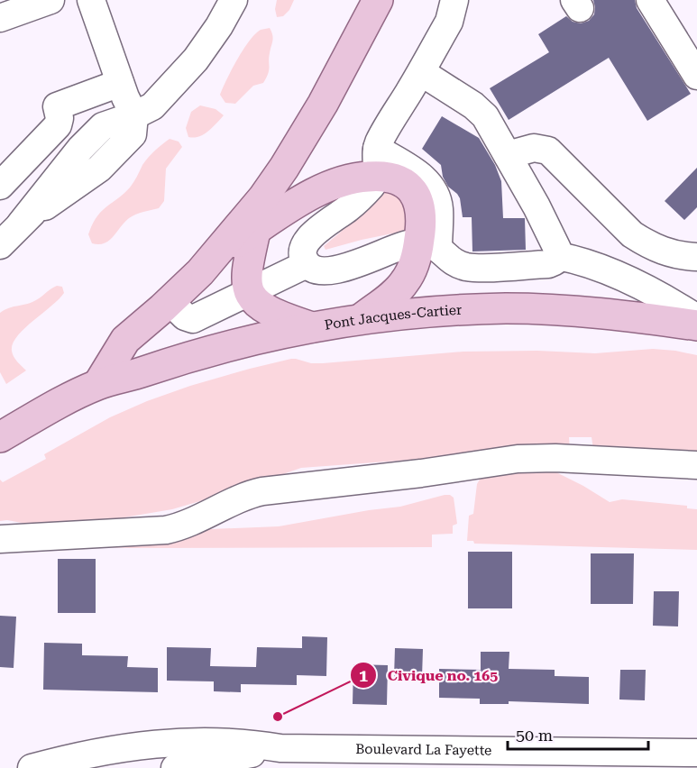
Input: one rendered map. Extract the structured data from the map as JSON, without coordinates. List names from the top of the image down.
{
  "streets": {
    "main road": ["Pont Jacques-Cartier"],
    "street": ["Boulevard La Fayette"]
  },
  "places": ["Civique no. 165"],
  "scale_bar": "50 m"
}
